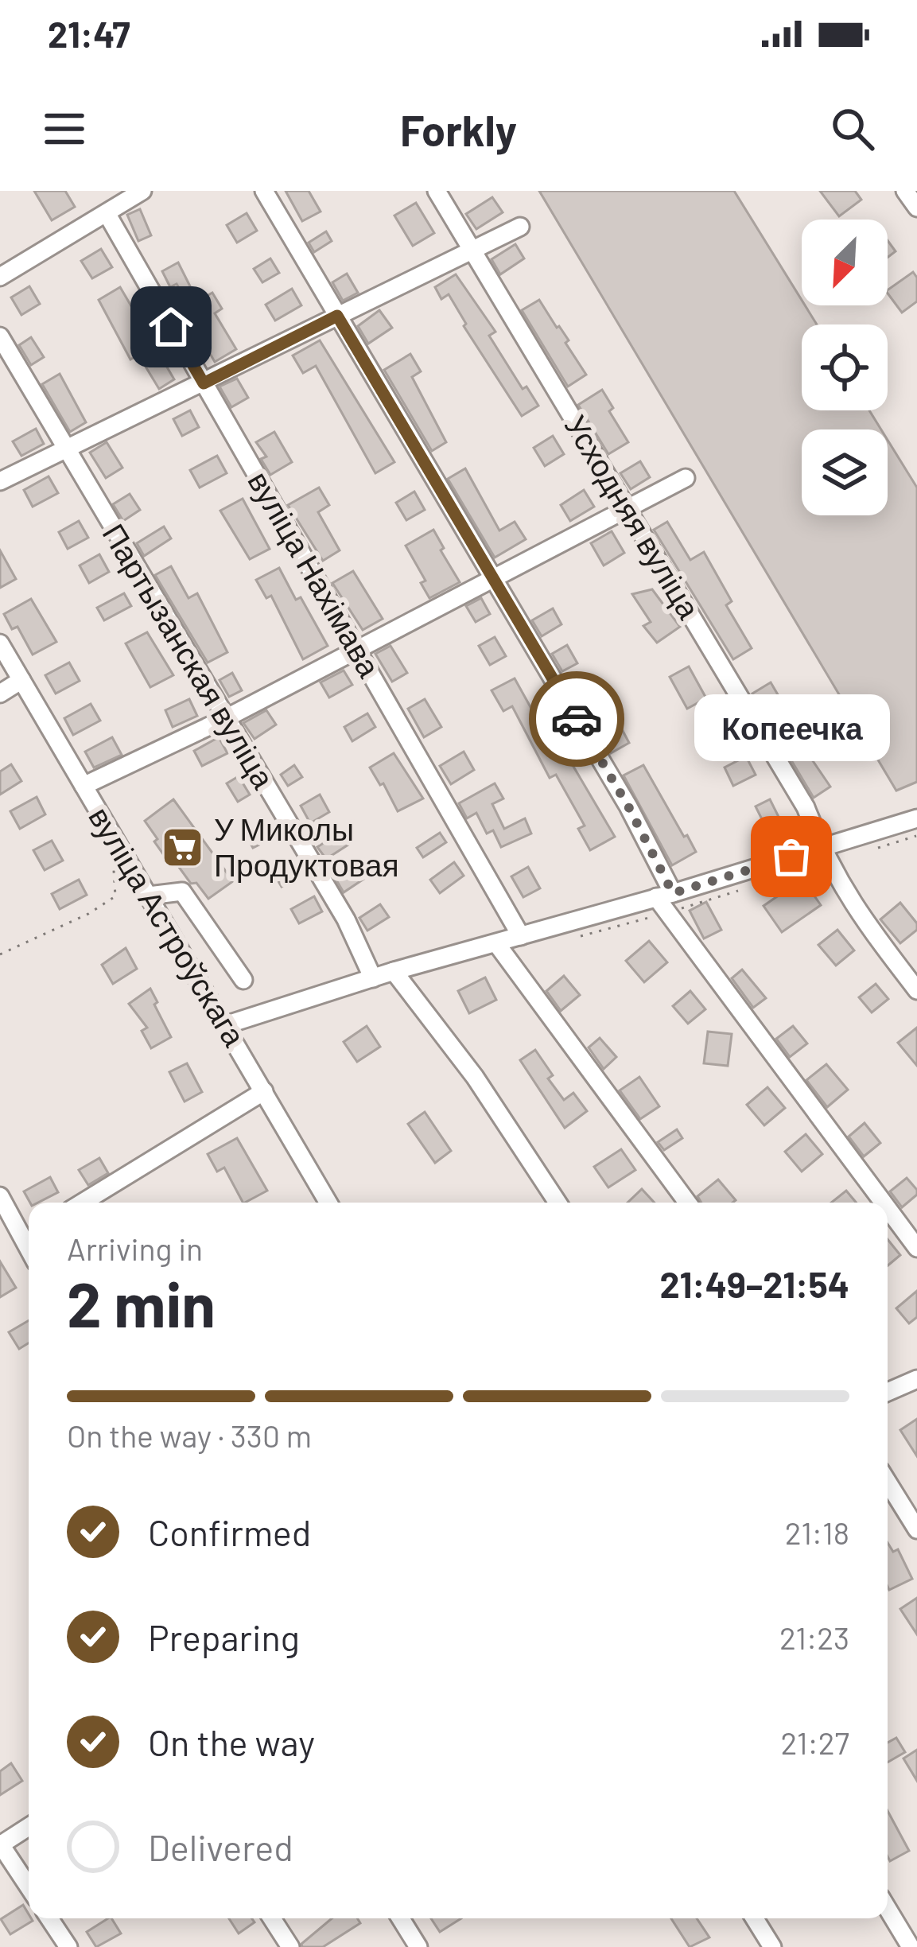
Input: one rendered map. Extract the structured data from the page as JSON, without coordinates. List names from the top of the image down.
{
  "streets": {
    "street": [
      "Усходняя вуліца",
      "вуліца Нахімава",
      "Партызанская вуліца",
      "вуліца Астроўскага"
    ]
  },
  "places": {
    "supermarket": ["У Миколы Продуктовая"],
    "other": ["Копеечка"]
  },
  "north": "bottom left",
  "page": {
    "status": "21:47",
    "header": "Forkly",
    "bubble": "Копеечка",
    "heading": ["2 min", "Arriving in", "21:49–21:54"],
    "bar": "On the way · 330 m",
    "list": [
      ["Confirmed", "21:18"],
      ["Preparing", "21:23"],
      ["On the way", "21:27"],
      "Delivered"
    ]
  }
}
